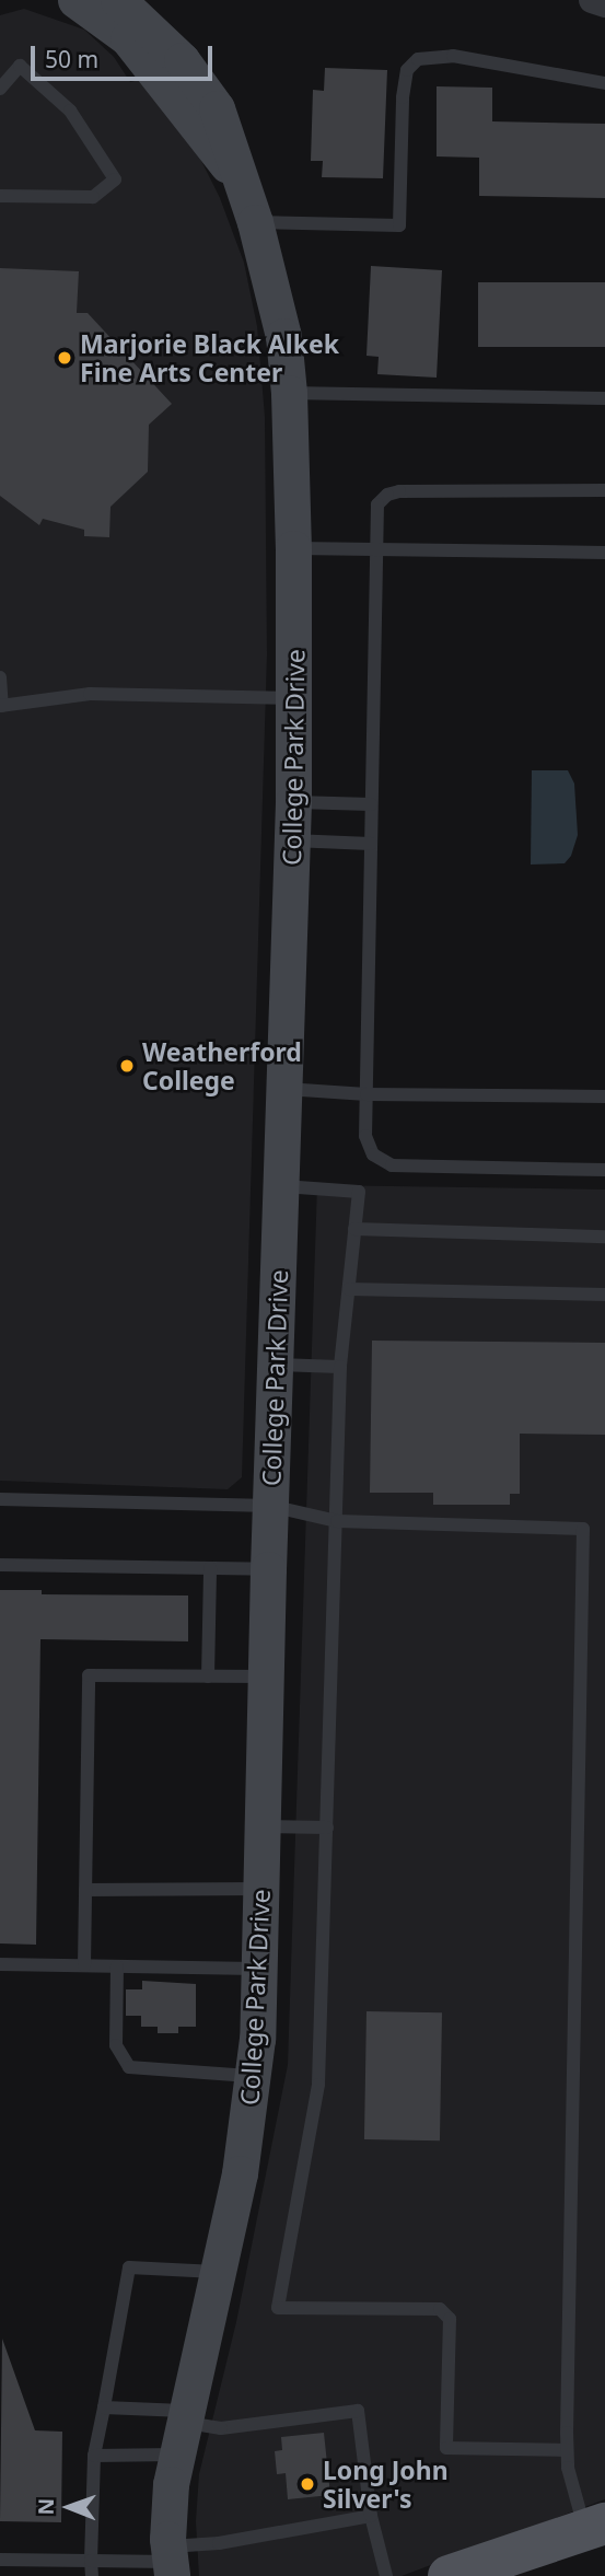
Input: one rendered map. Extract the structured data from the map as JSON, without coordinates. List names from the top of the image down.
{
  "streets": {
    "street": ["College Park Drive"]
  },
  "places": ["Marjorie Black Alkek Fine Arts Center", "Weatherford College", "Long John Silver's"],
  "scale_bar": "50 m",
  "north": "left"
}
